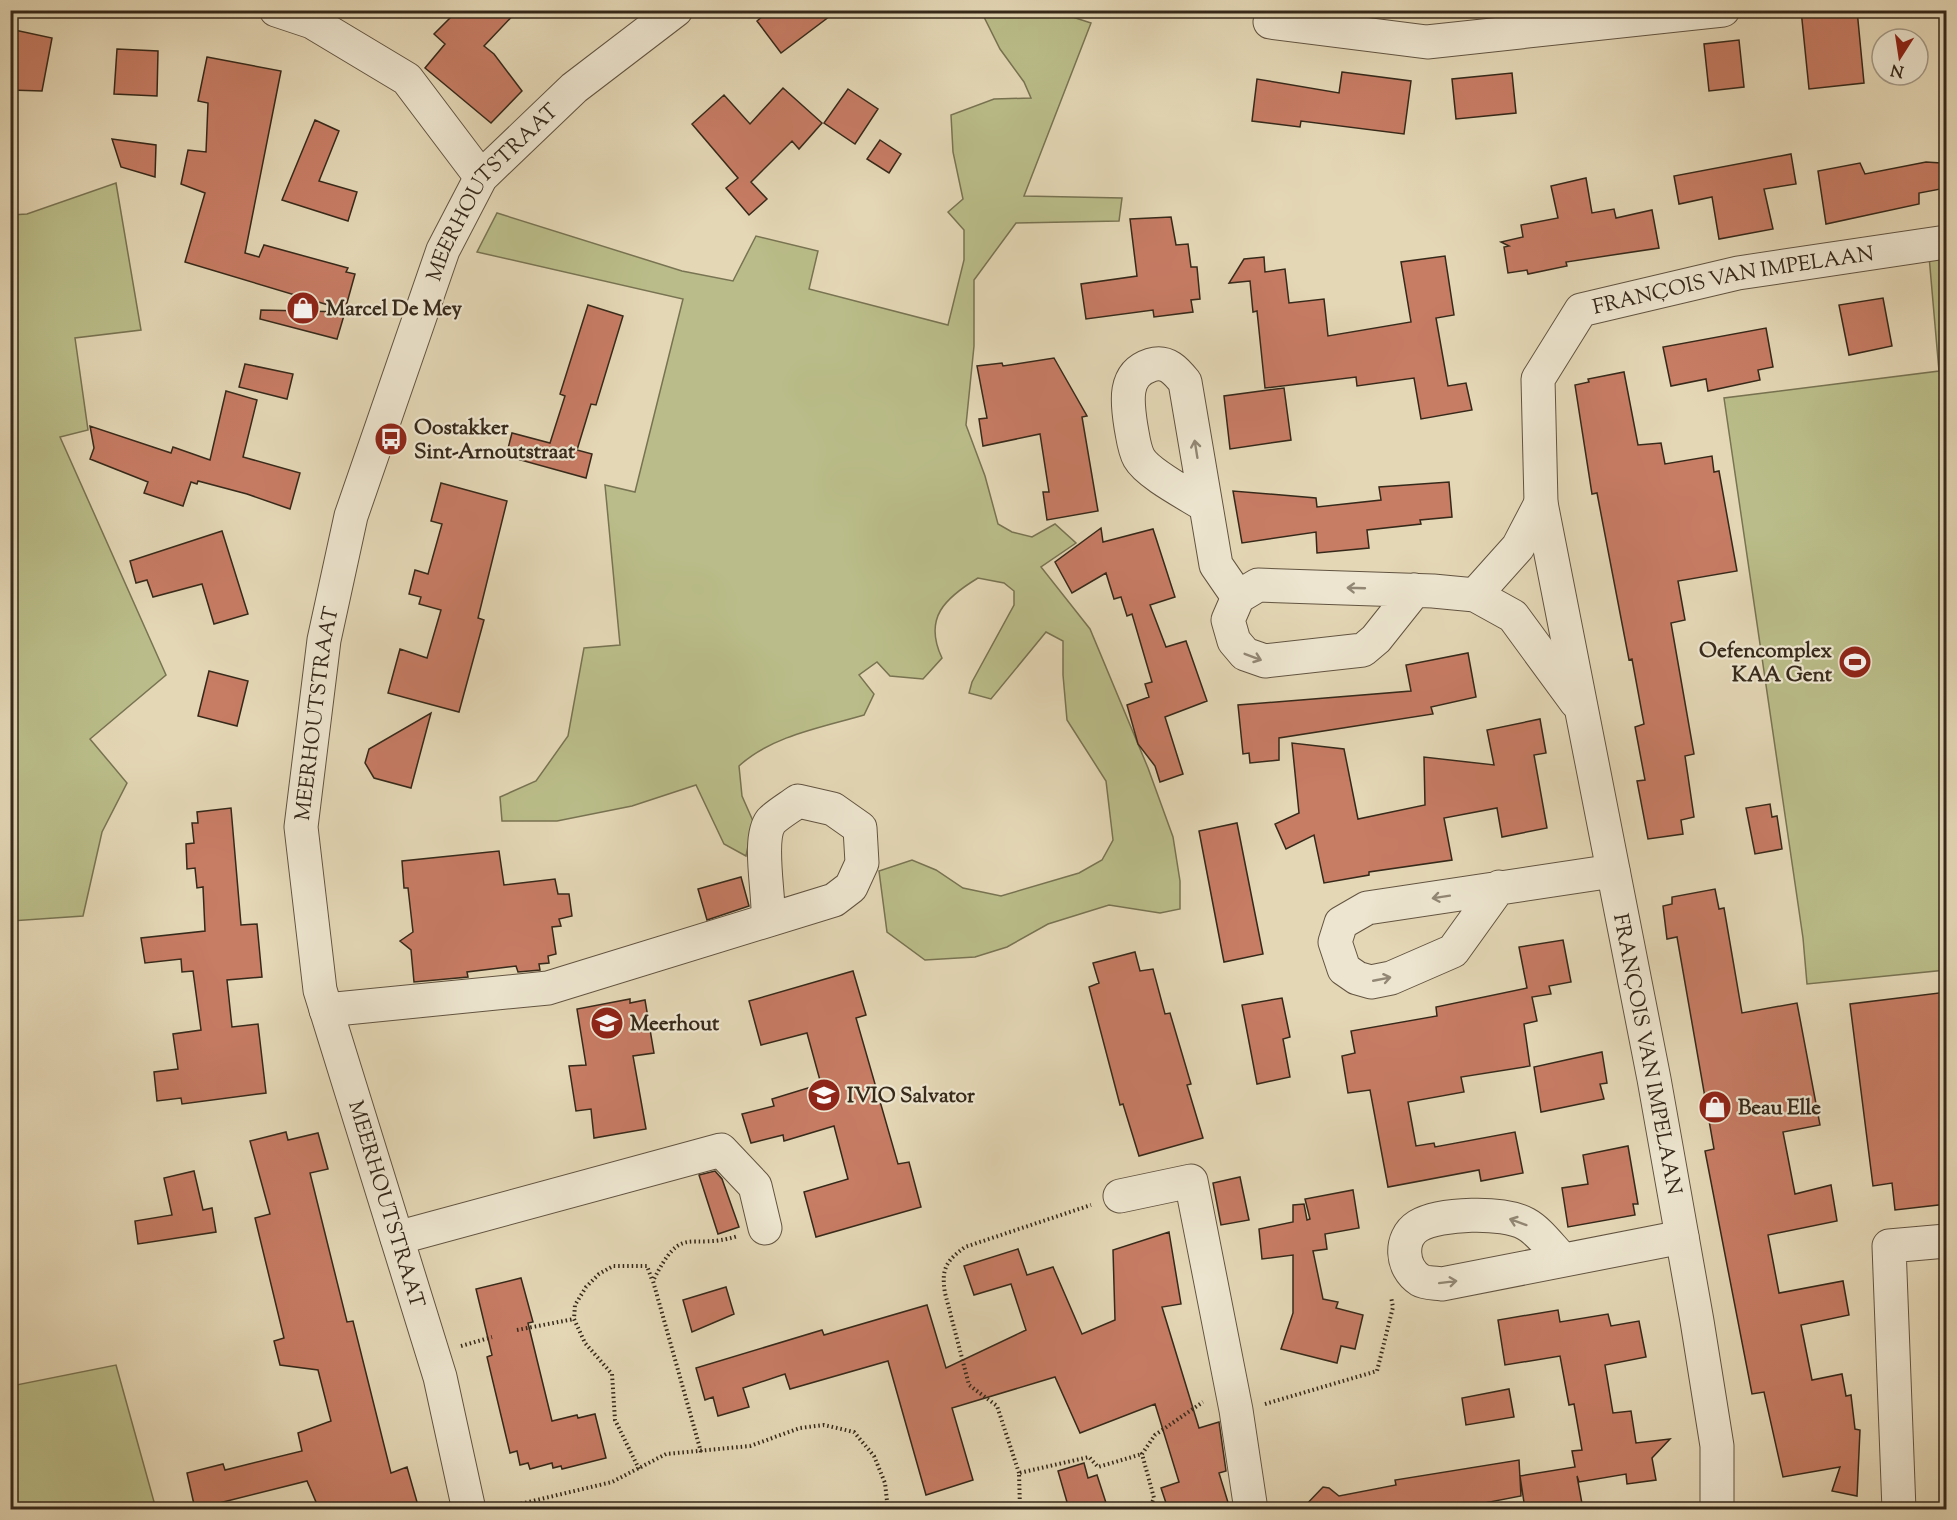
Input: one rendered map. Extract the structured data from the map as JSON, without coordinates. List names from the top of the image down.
{
  "streets": {
    "street": ["MEERHOUTSTRAAT", "FRANÇOIS VAN IMPELAAN"]
  },
  "places": {
    "shop": ["Marcel De Mey", "Beau Elle"],
    "bus stop": ["Oostakker Sint-Arnoutstraat"],
    "sports": ["Oefencomplex KAA Gent"],
    "school or university": ["Meerhout", "IVIO Salvator"]
  },
  "north": "bottom"
}
